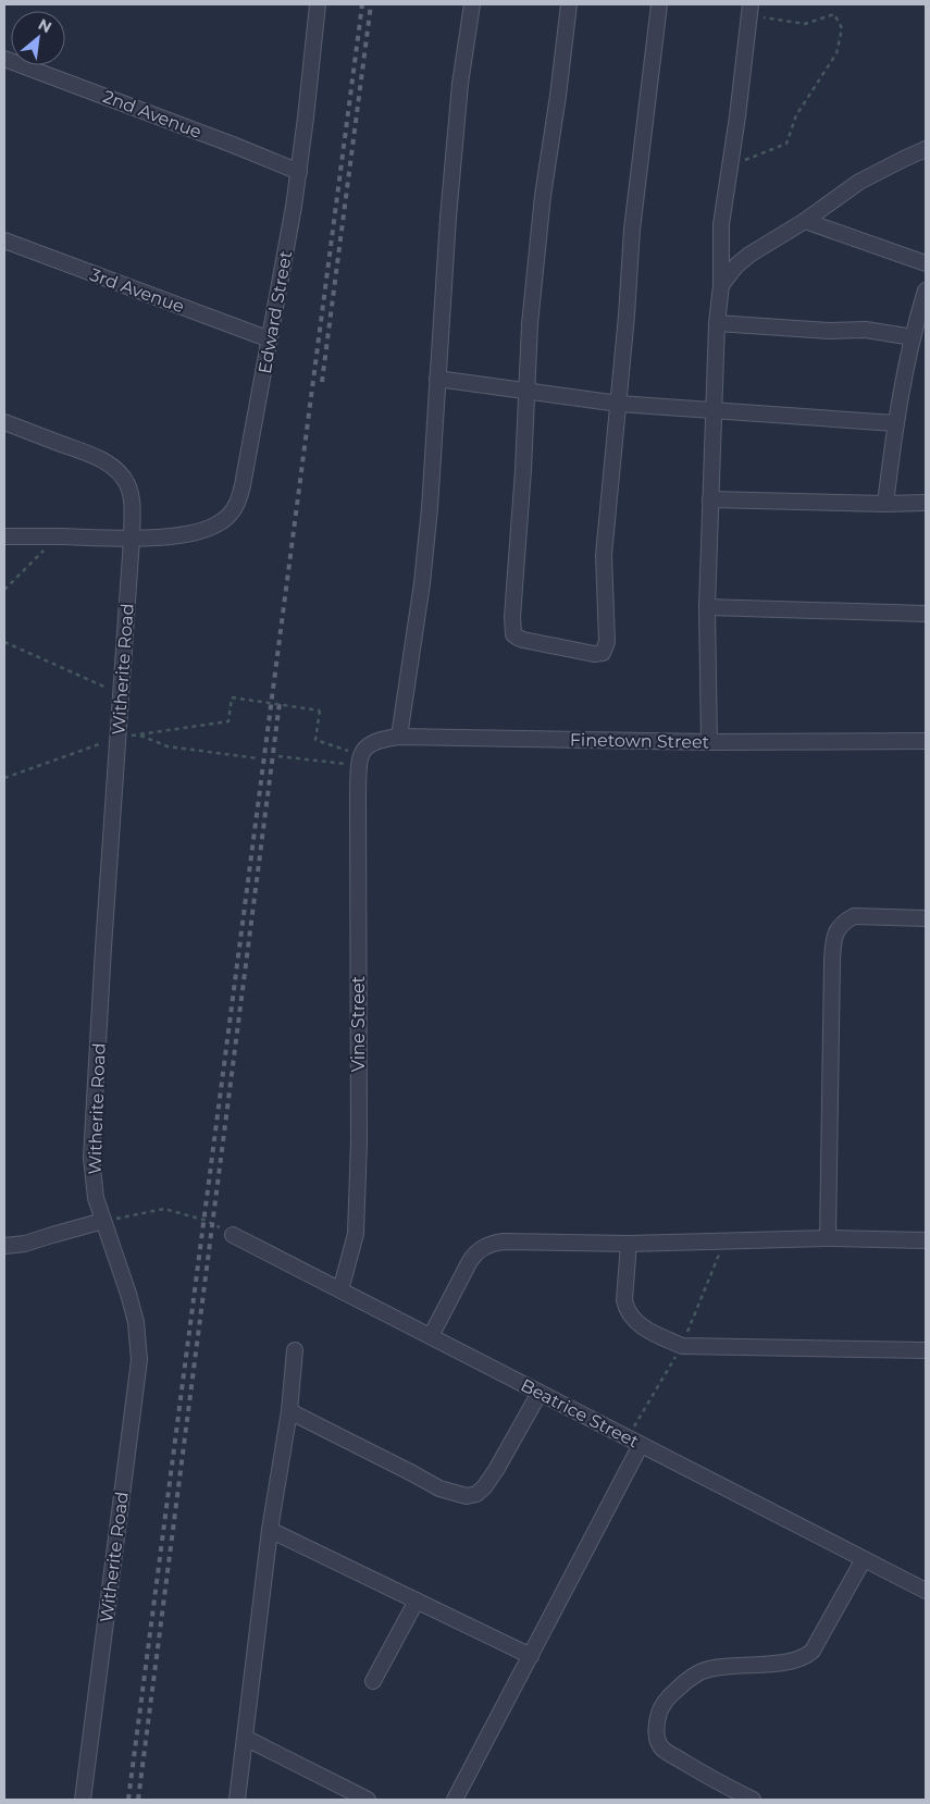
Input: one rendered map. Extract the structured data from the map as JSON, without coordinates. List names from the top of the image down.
{
  "streets": {
    "street": [
      "2nd Avenue",
      "3rd Avenue",
      "Edward Street",
      "Witherite Road",
      "Finetown Street",
      "Vine Street",
      "Beatrice Street"
    ]
  },
  "crossings": [
    ["2nd Avenue", "Edward Street"],
    ["3rd Avenue", "Edward Street"],
    ["Edward Street", "Witherite Road"],
    ["Finetown Street", "Vine Street"],
    ["Vine Street", "Beatrice Street"]
  ],
  "north": "top right"
}
